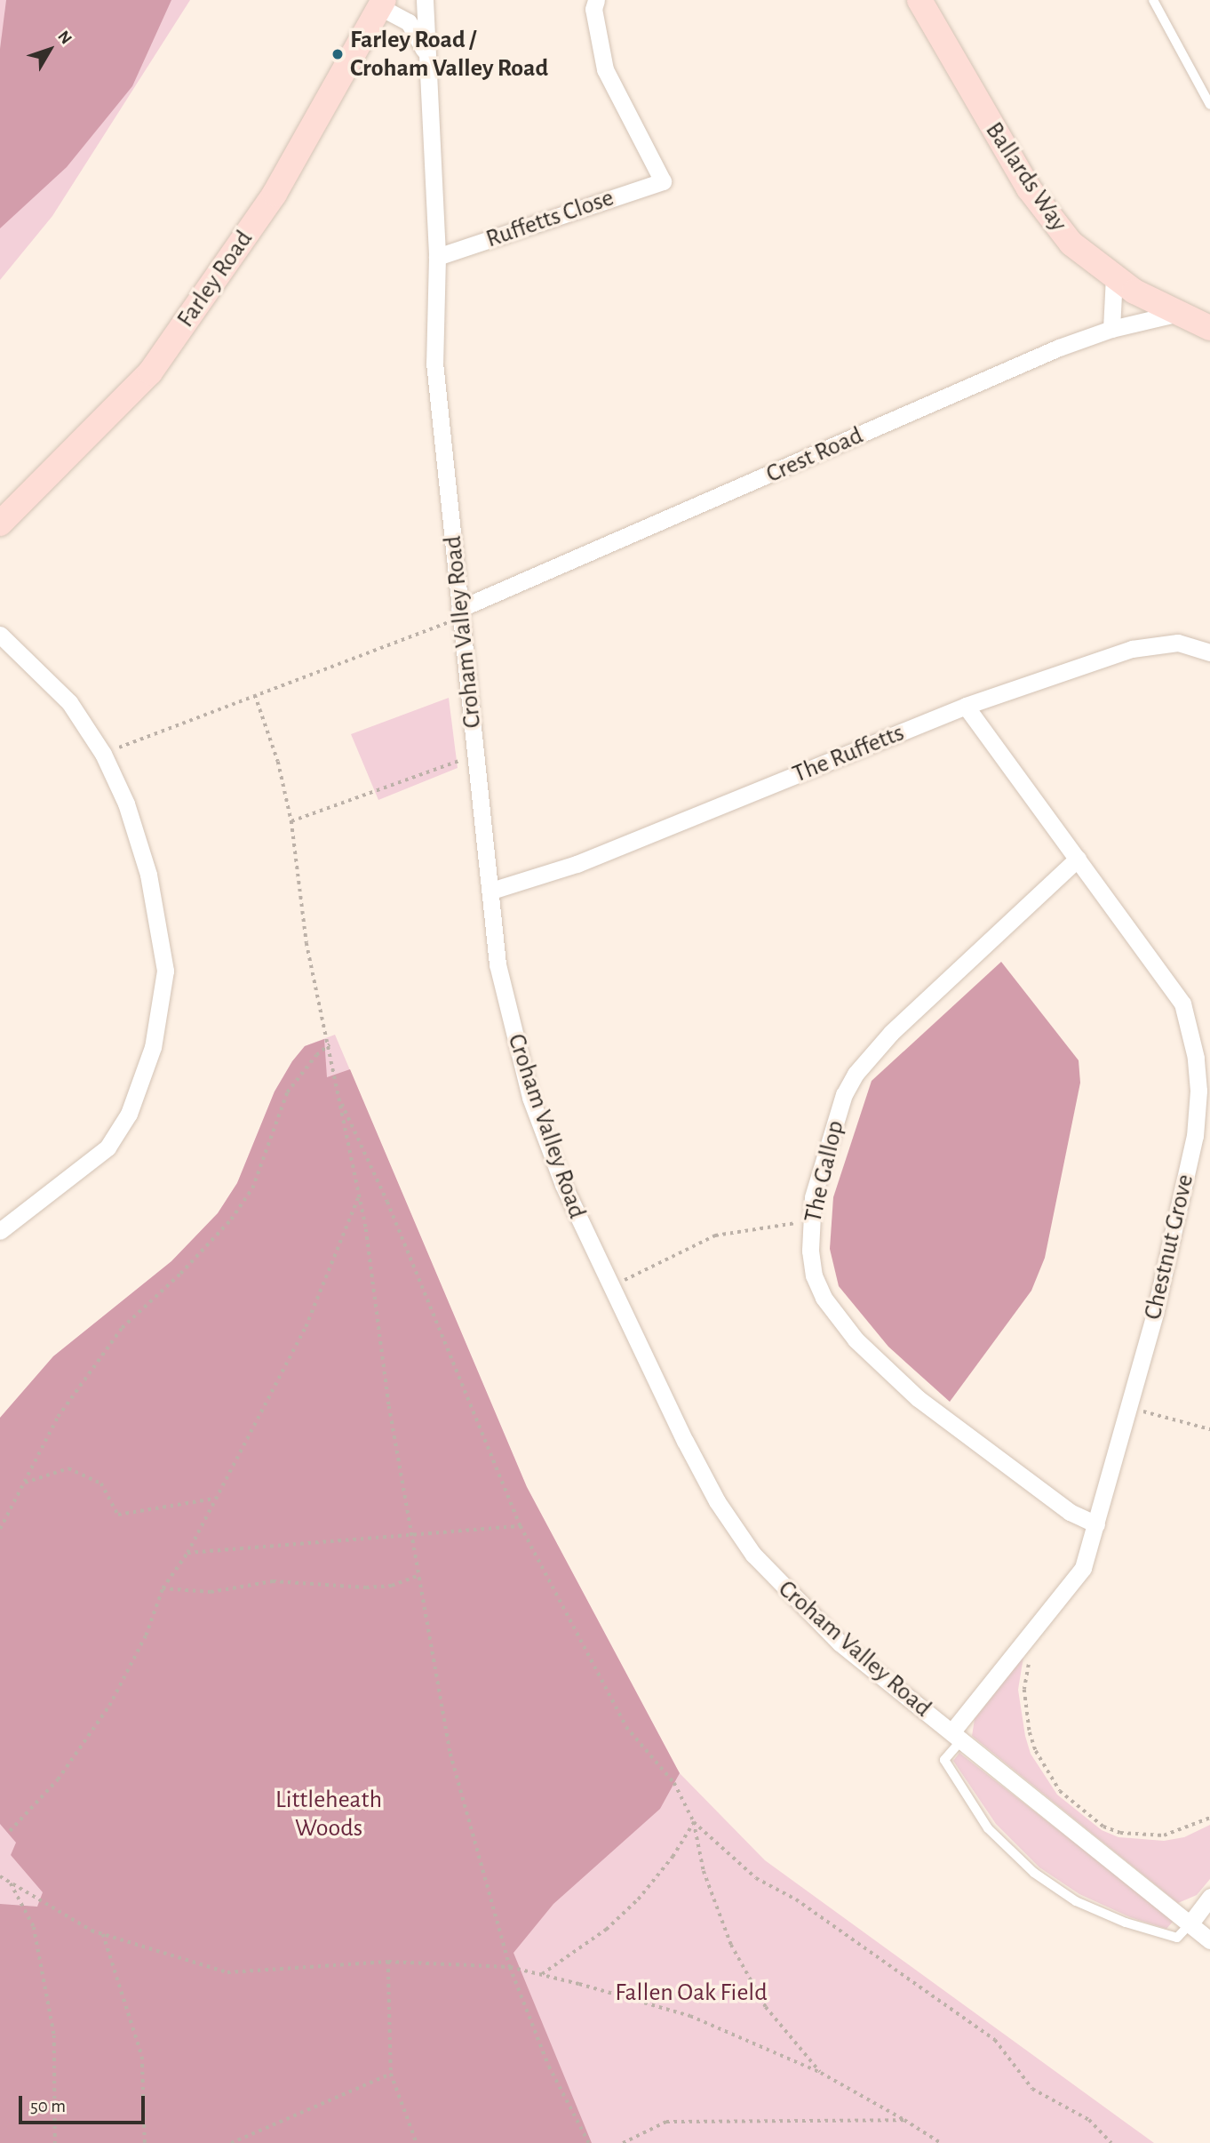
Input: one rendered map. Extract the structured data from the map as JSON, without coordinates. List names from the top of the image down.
{
  "streets": {
    "street": [
      "Ballards Way",
      "Ruffetts Close",
      "Farley Road",
      "Crest Road",
      "Croham Valley Road",
      "The Ruffetts",
      "The Gallop",
      "Chestnut Grove"
    ]
  },
  "crossings": [
    ["Ballards Way", "Crest Road"],
    ["Ruffetts Close", "Croham Valley Road"],
    ["Farley Road", "Croham Valley Road"],
    ["Crest Road", "Croham Valley Road"],
    ["Croham Valley Road", "The Ruffetts"],
    ["Croham Valley Road", "Chestnut Grove"],
    ["The Ruffetts", "Chestnut Grove"],
    ["The Gallop", "Chestnut Grove"]
  ],
  "parks": ["Littleheath Woods", "Fallen Oak Field"],
  "places": ["Farley Road / Croham Valley Road"],
  "scale_bar": "50 m",
  "north": "top right"
}
